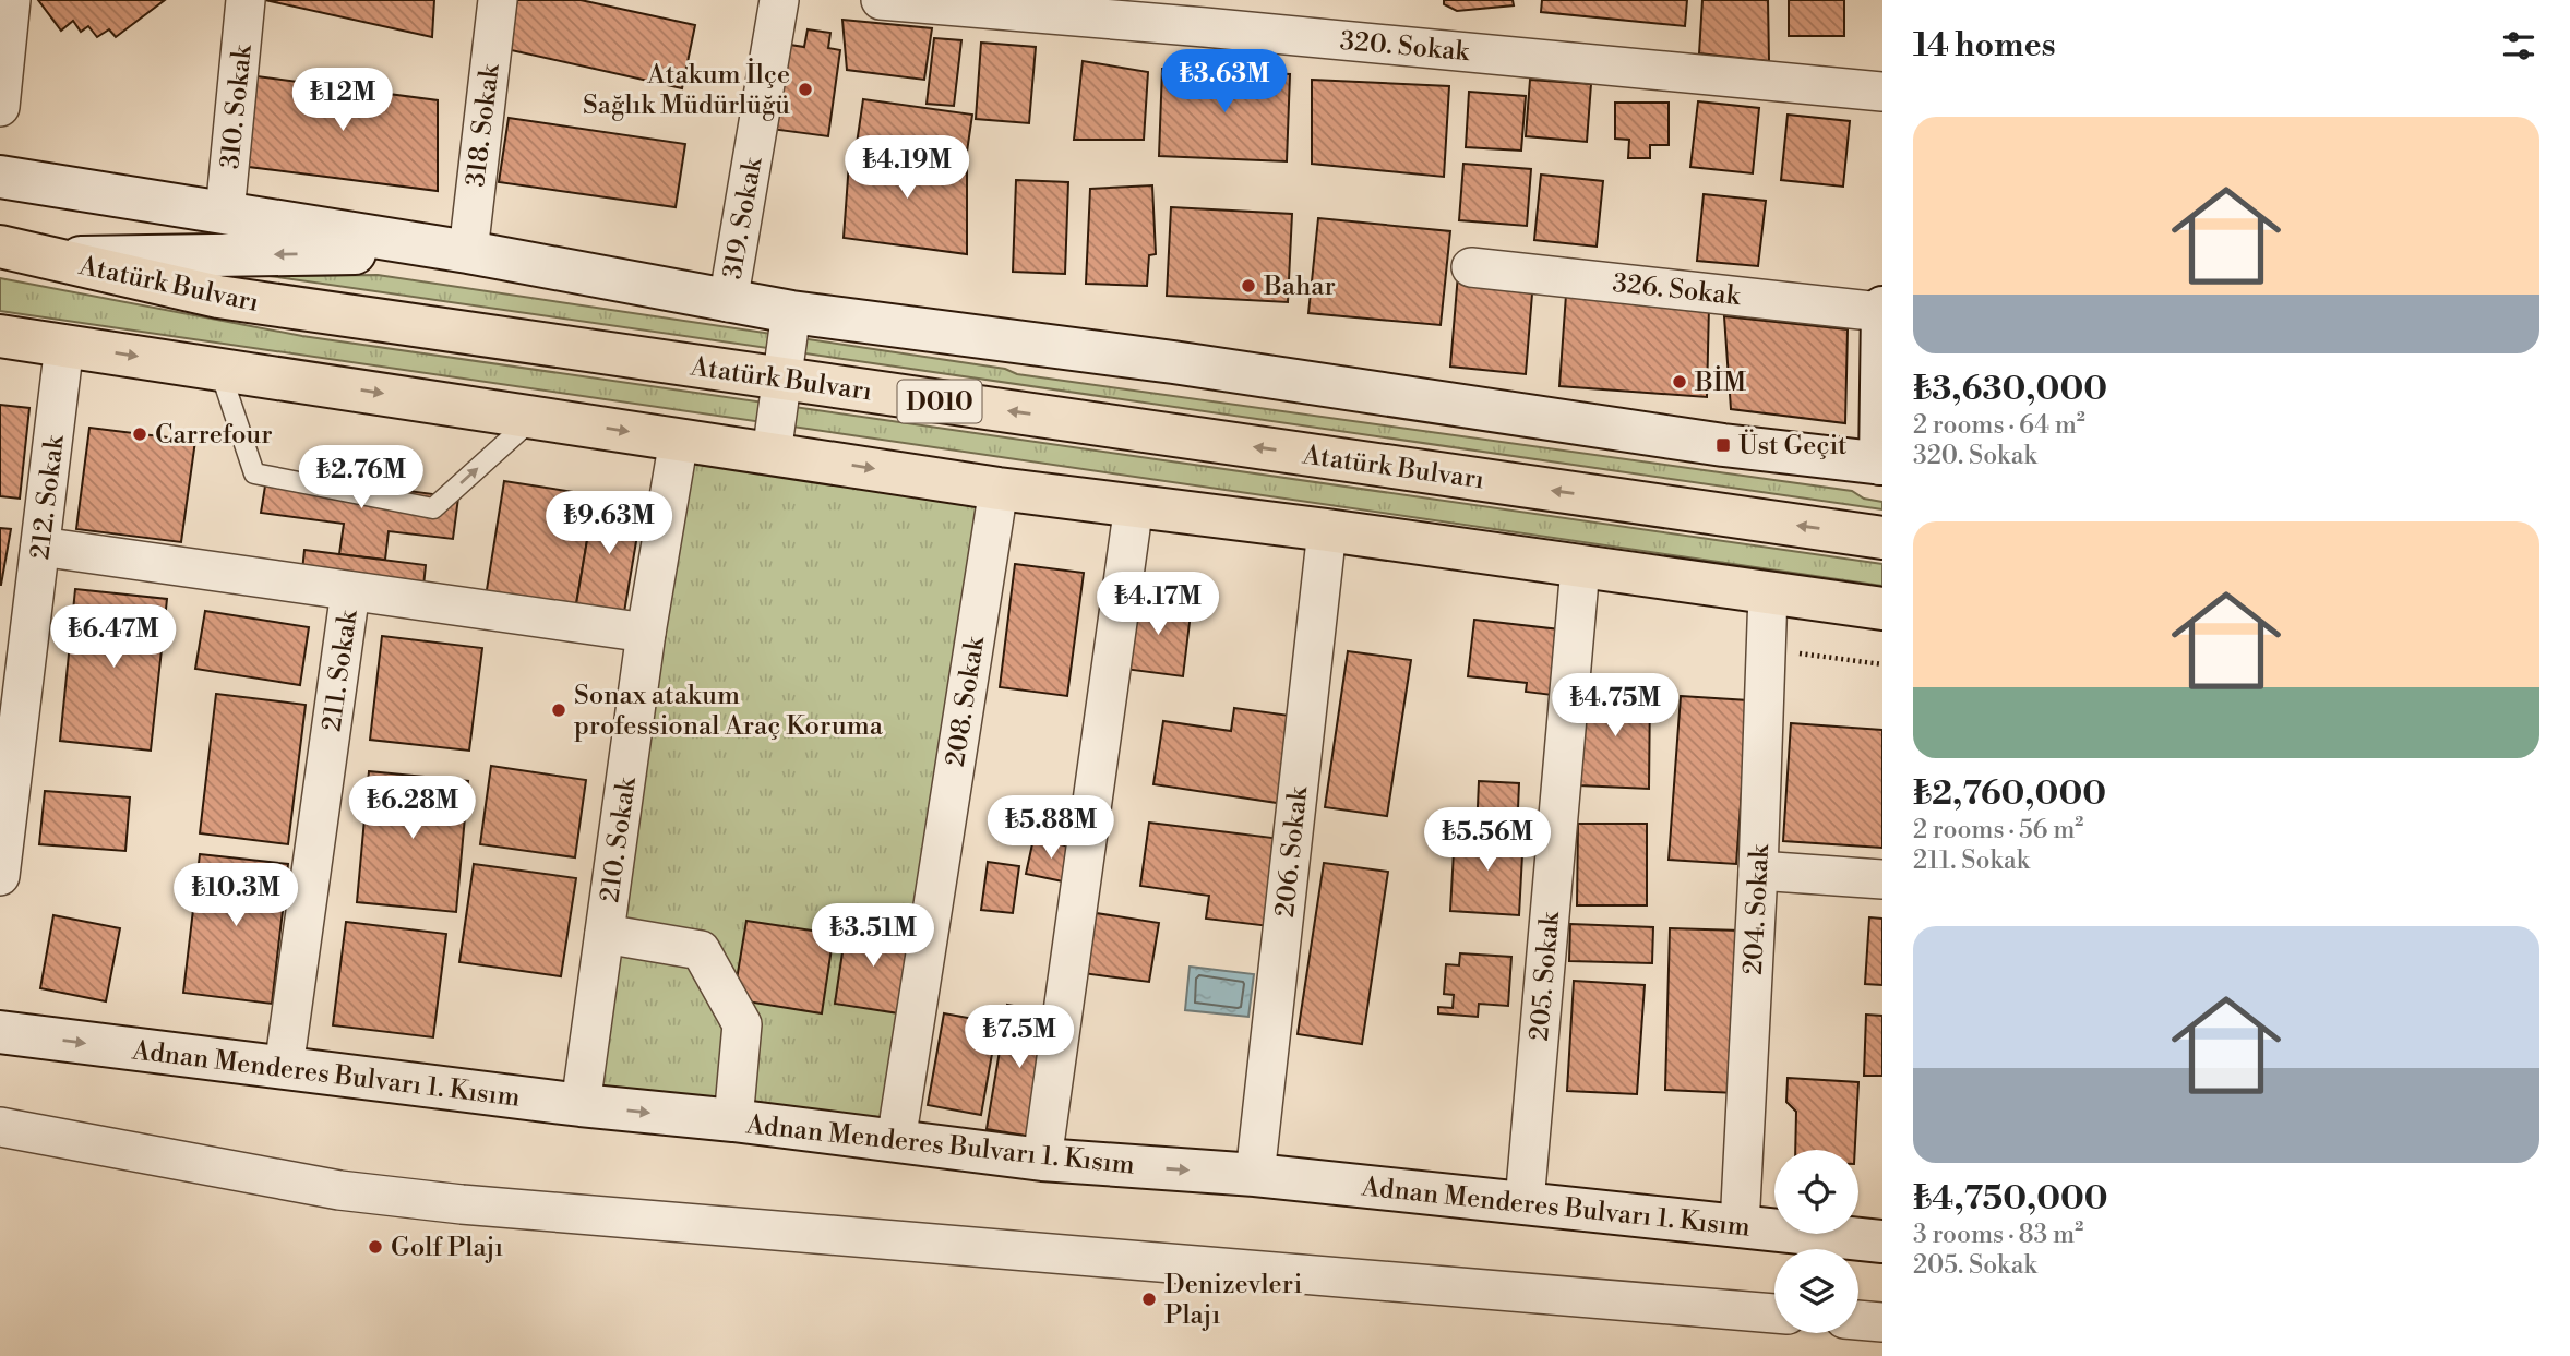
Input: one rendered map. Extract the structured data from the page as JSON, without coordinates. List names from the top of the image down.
{
  "streets": {
    "highway": ["Atatürk Bulvarı", "D010"],
    "main road": ["Adnan Menderes Bulvarı 1. Kısım"],
    "street": [
      "320. Sokak",
      "310. Sokak",
      "318. Sokak",
      "319. Sokak",
      "326. Sokak",
      "212. Sokak",
      "211. Sokak",
      "208. Sokak",
      "210. Sokak",
      "206. Sokak",
      "204. Sokak",
      "205. Sokak"
    ]
  },
  "crossings": [
    ["211. Sokak", "Adnan Menderes Bulvarı 1. Kısım"],
    ["208. Sokak", "Adnan Menderes Bulvarı 1. Kısım"],
    ["210. Sokak", "Adnan Menderes Bulvarı 1. Kısım"],
    ["206. Sokak", "Adnan Menderes Bulvarı 1. Kısım"],
    ["204. Sokak", "Adnan Menderes Bulvarı 1. Kısım"],
    ["205. Sokak", "Adnan Menderes Bulvarı 1. Kısım"]
  ],
  "places": {
    "other": [
      "Atakum İlçe Sağlık Müdürlüğü",
      "Bahar",
      "BİM",
      "Carrefour",
      "Sonax atakum professional Araç Koruma",
      "Golf Plajı",
      "Denizevleri Plajı"
    ],
    "transit": ["Üst Geçit"]
  },
  "page": {
    "heading": "14 homes",
    "price": [
      "₺3.63M",
      "₺12M",
      "₺4.19M",
      "₺2.76M",
      "₺9.63M",
      "₺4.17M",
      "₺6.47M",
      "₺4.75M",
      "₺6.28M",
      "₺5.88M",
      "₺5.56M",
      "₺10.3M",
      "₺3.51M",
      "₺7.5M"
    ],
    "list": [
      {
        "name": "₺3,630,000",
        "note": "2 rooms · 64 m² · 320. Sokak"
      },
      {
        "name": "₺2,760,000",
        "note": "2 rooms · 56 m² · 211. Sokak"
      },
      {
        "name": "₺4,750,000",
        "note": "3 rooms · 83 m² · 205. Sokak"
      }
    ]
  }
}
